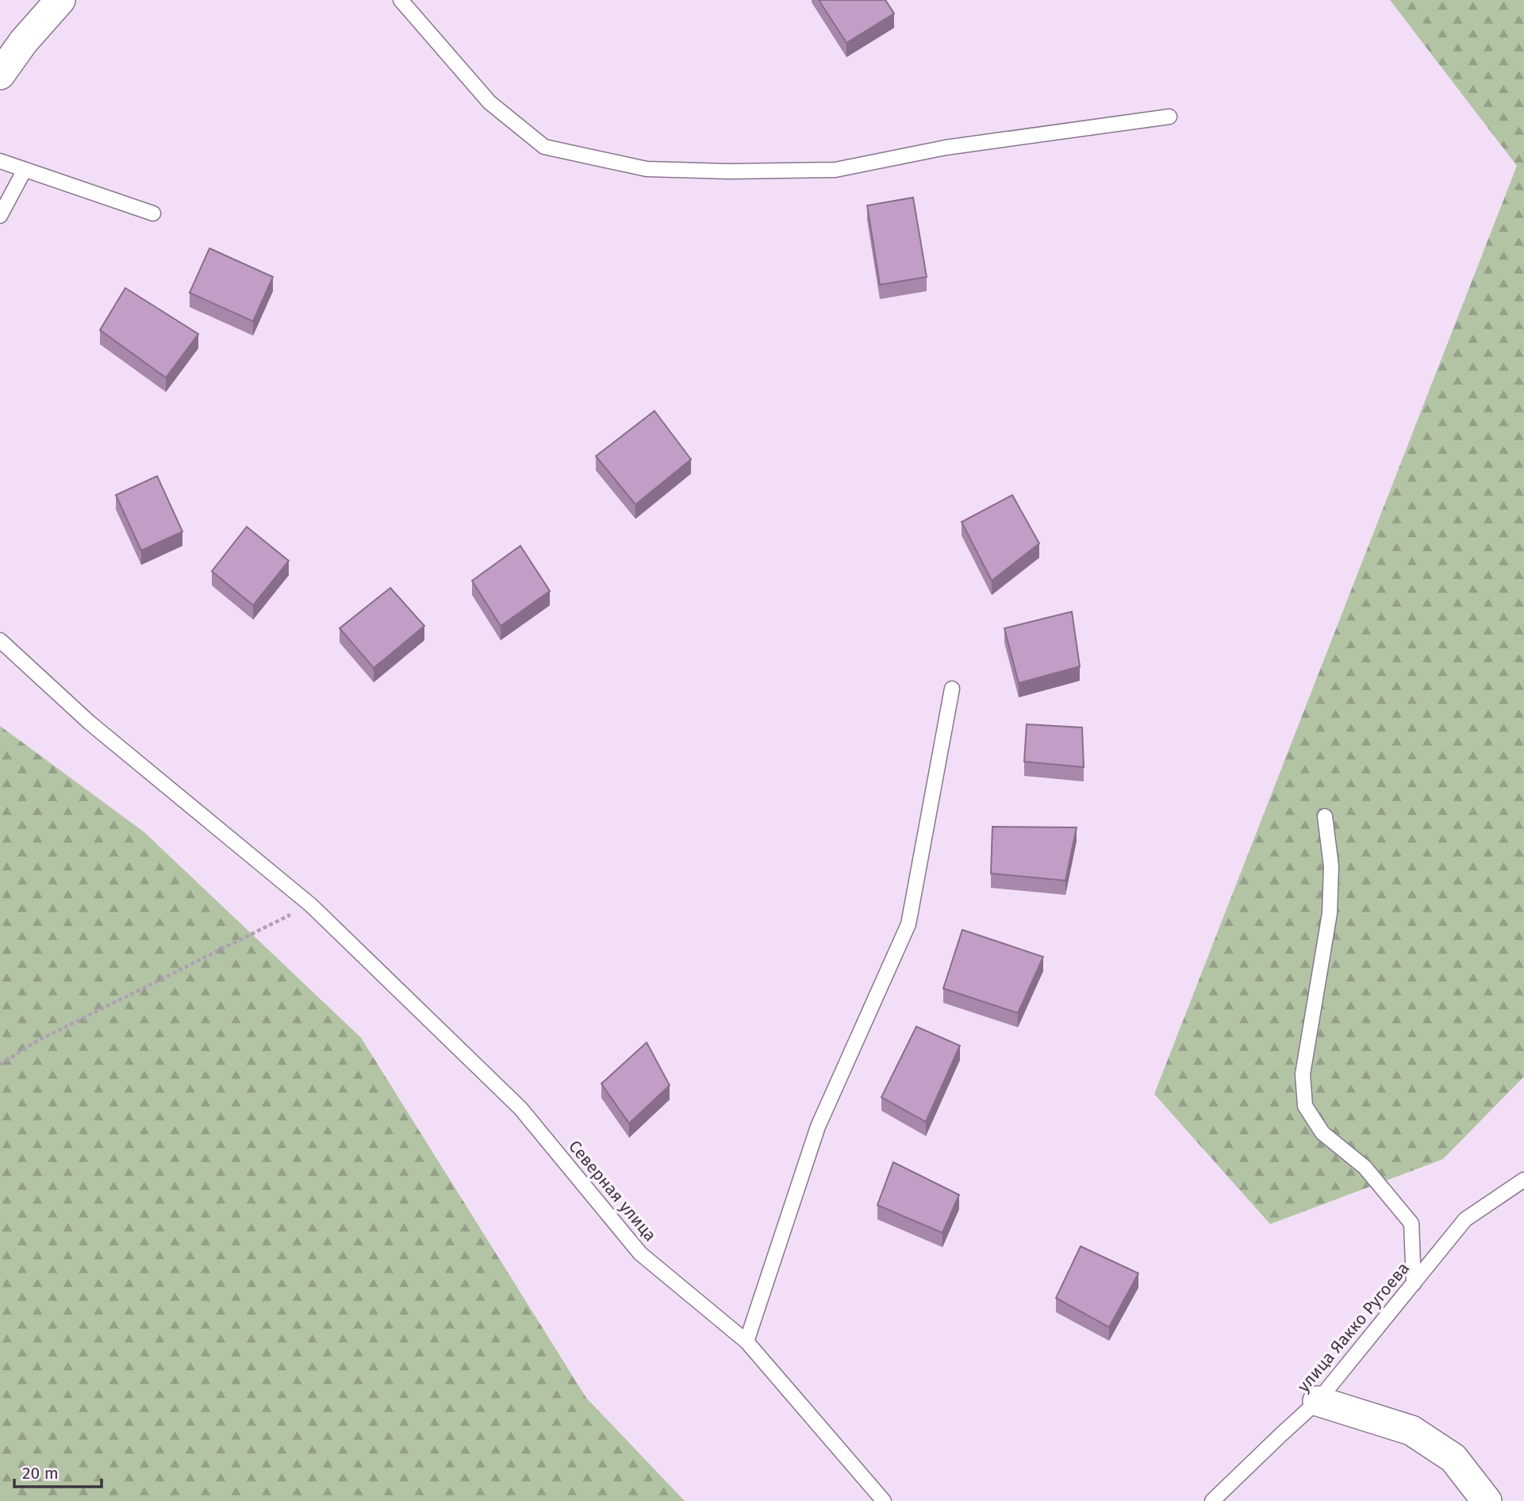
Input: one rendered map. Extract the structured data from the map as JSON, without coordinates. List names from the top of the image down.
{
  "streets": {
    "lane": ["Северная улица", "улица Яакко Ругоева"]
  },
  "scale_bar": "20 m"
}
